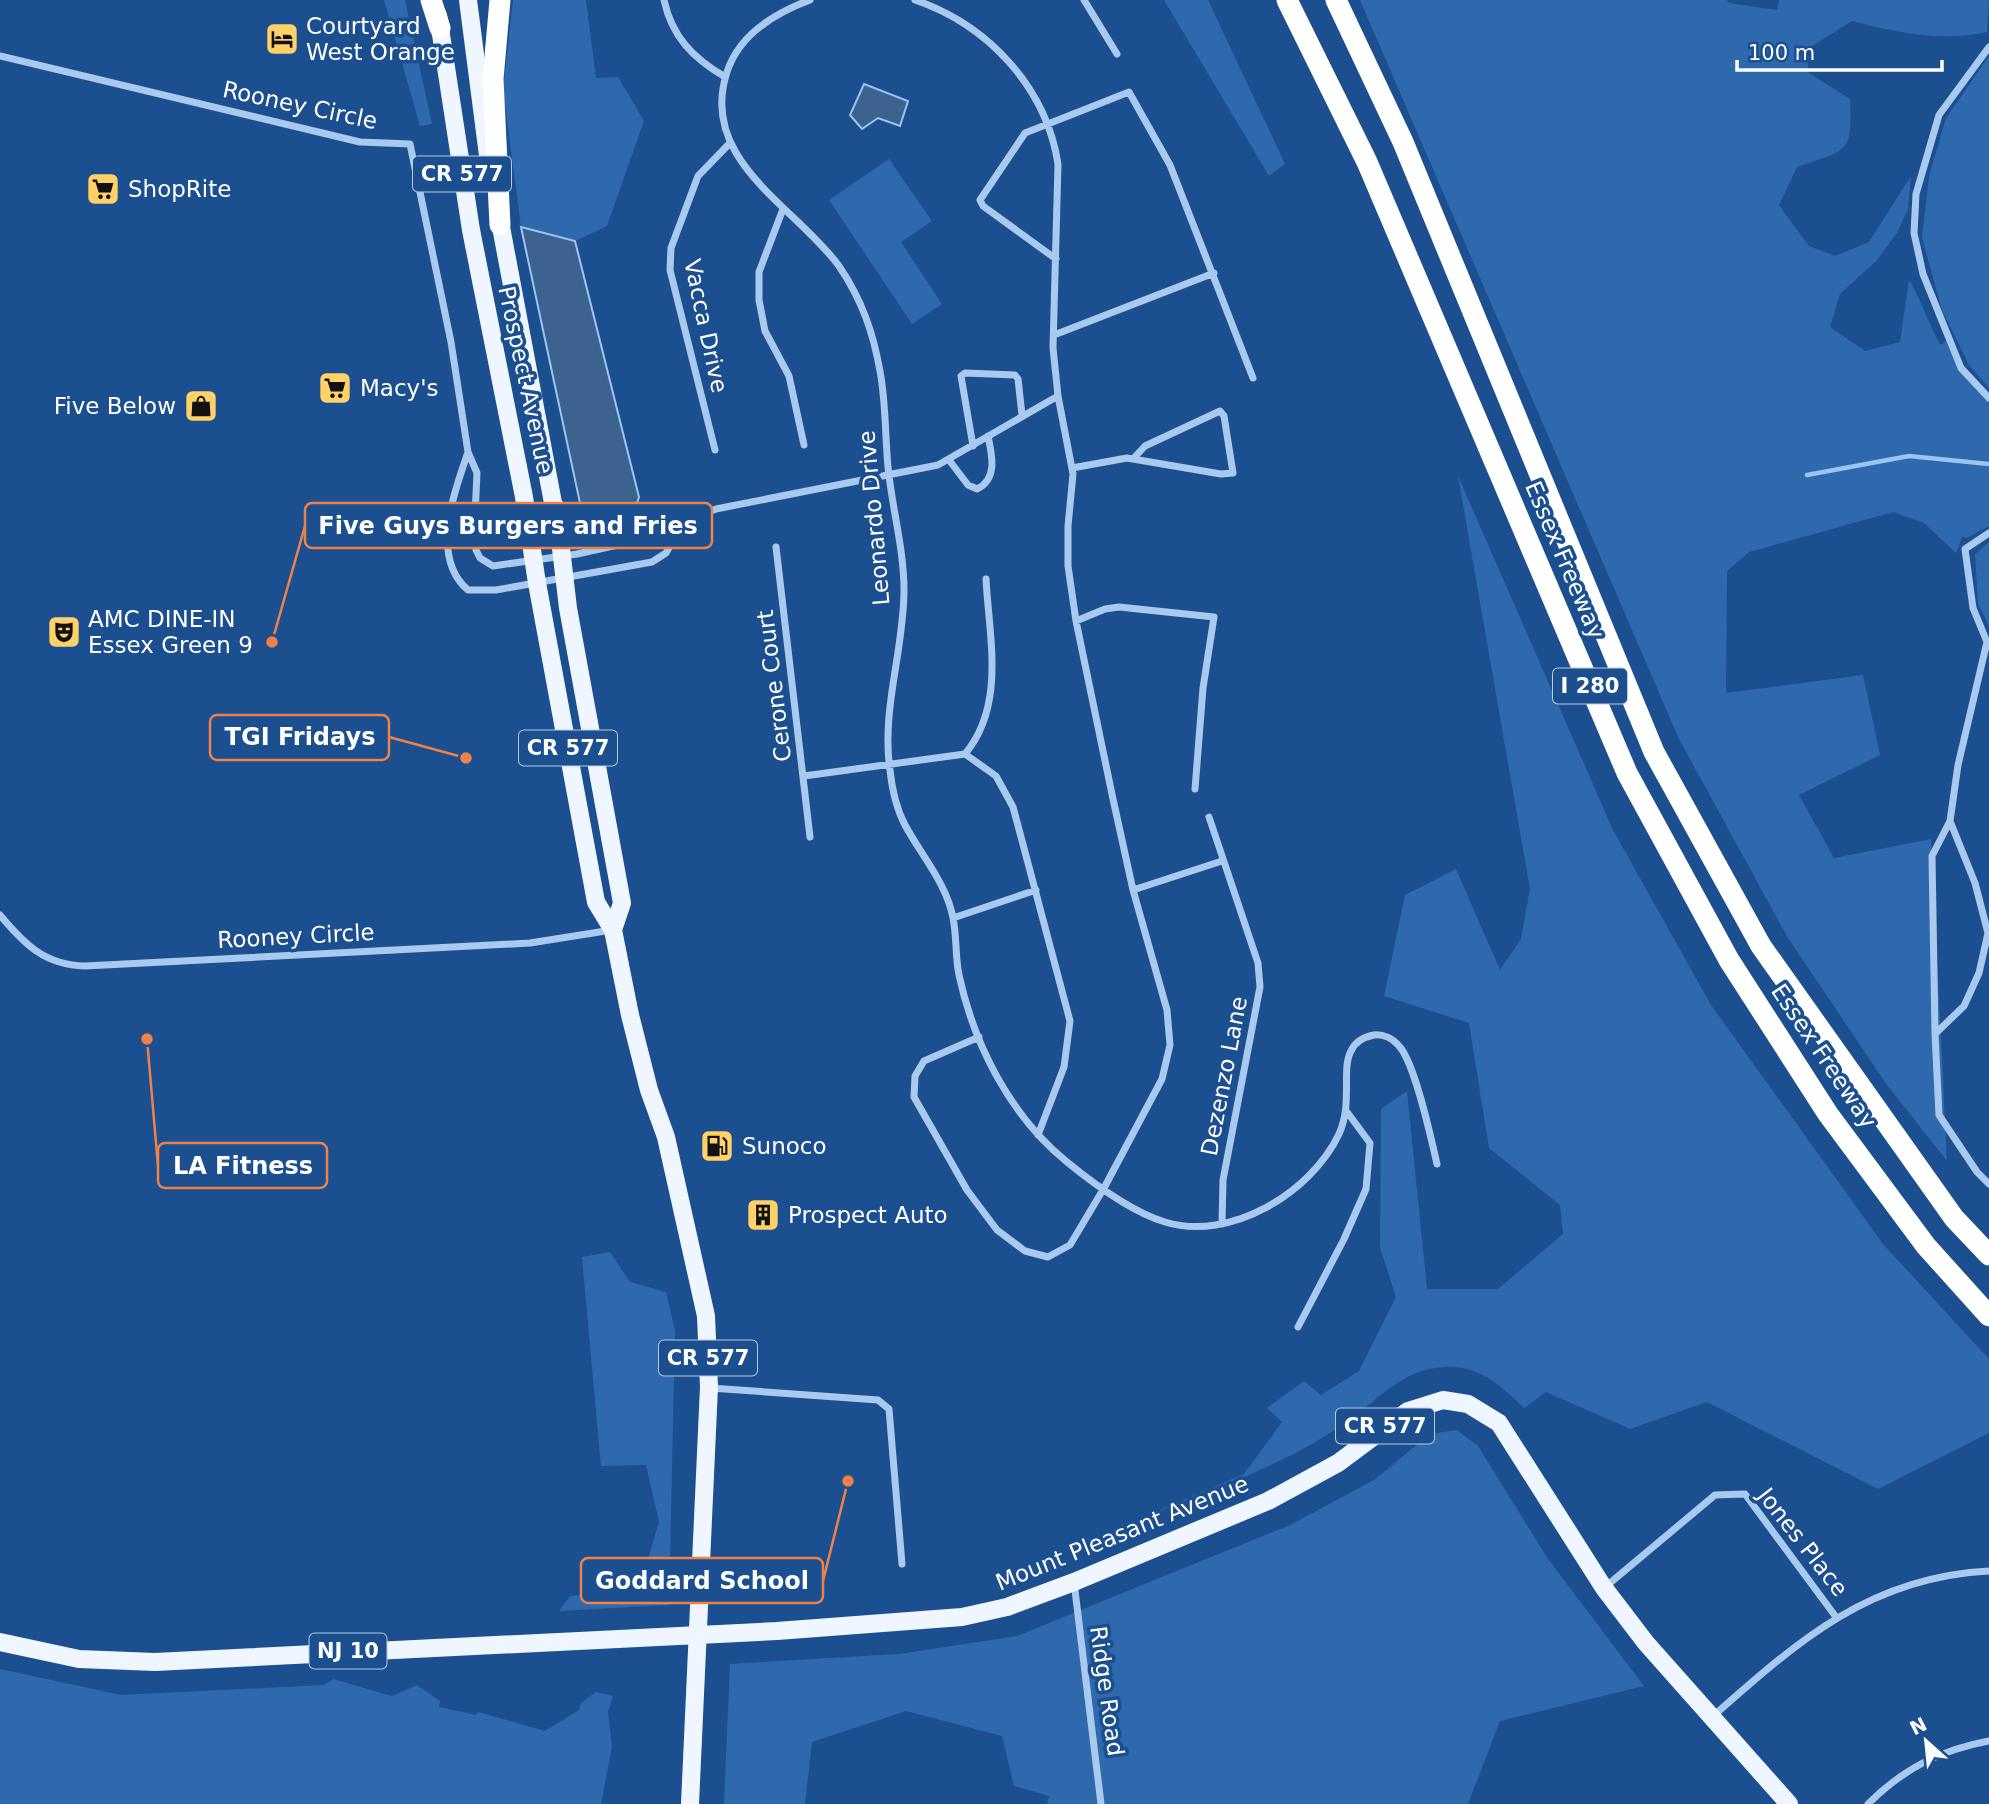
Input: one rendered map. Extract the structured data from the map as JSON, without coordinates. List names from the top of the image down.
{
  "streets": {
    "highway": ["Essex Freeway", "I 280"],
    "main road": [
      "CR 577",
      "Prospect Avenue",
      "Mount Pleasant Avenue",
      "NJ 10"
    ],
    "street": [
      "Rooney Circle",
      "Vacca Drive",
      "Leonardo Drive",
      "Cerone Court",
      "Dezenzo Lane",
      "Jones Place",
      "Ridge Road"
    ]
  },
  "crossings": [
    ["Rooney Circle", "Prospect Avenue"],
    ["Rooney Circle", "Leonardo Drive"],
    ["Vacca Drive", "Leonardo Drive"],
    ["Prospect Avenue", "Mount Pleasant Avenue"],
    ["Leonardo Drive", "Cerone Court"],
    ["Leonardo Drive", "Dezenzo Lane"],
    ["Mount Pleasant Avenue", "Jones Place"],
    ["Mount Pleasant Avenue", "Ridge Road"]
  ],
  "places": {
    "hotel": ["Courtyard West Orange"],
    "supermarket": ["ShopRite", "Macy's"],
    "shop": ["Five Below"],
    "theatre": ["AMC DINE-IN Essex Green 9"],
    "other": [
      "Five Guys Burgers and Fries",
      "TGI Fridays",
      "LA Fitness",
      "Goddard School"
    ],
    "fuel station": ["Sunoco"],
    "building": ["Prospect Auto"]
  },
  "scale_bar": "100 m",
  "north": "top left"
}
